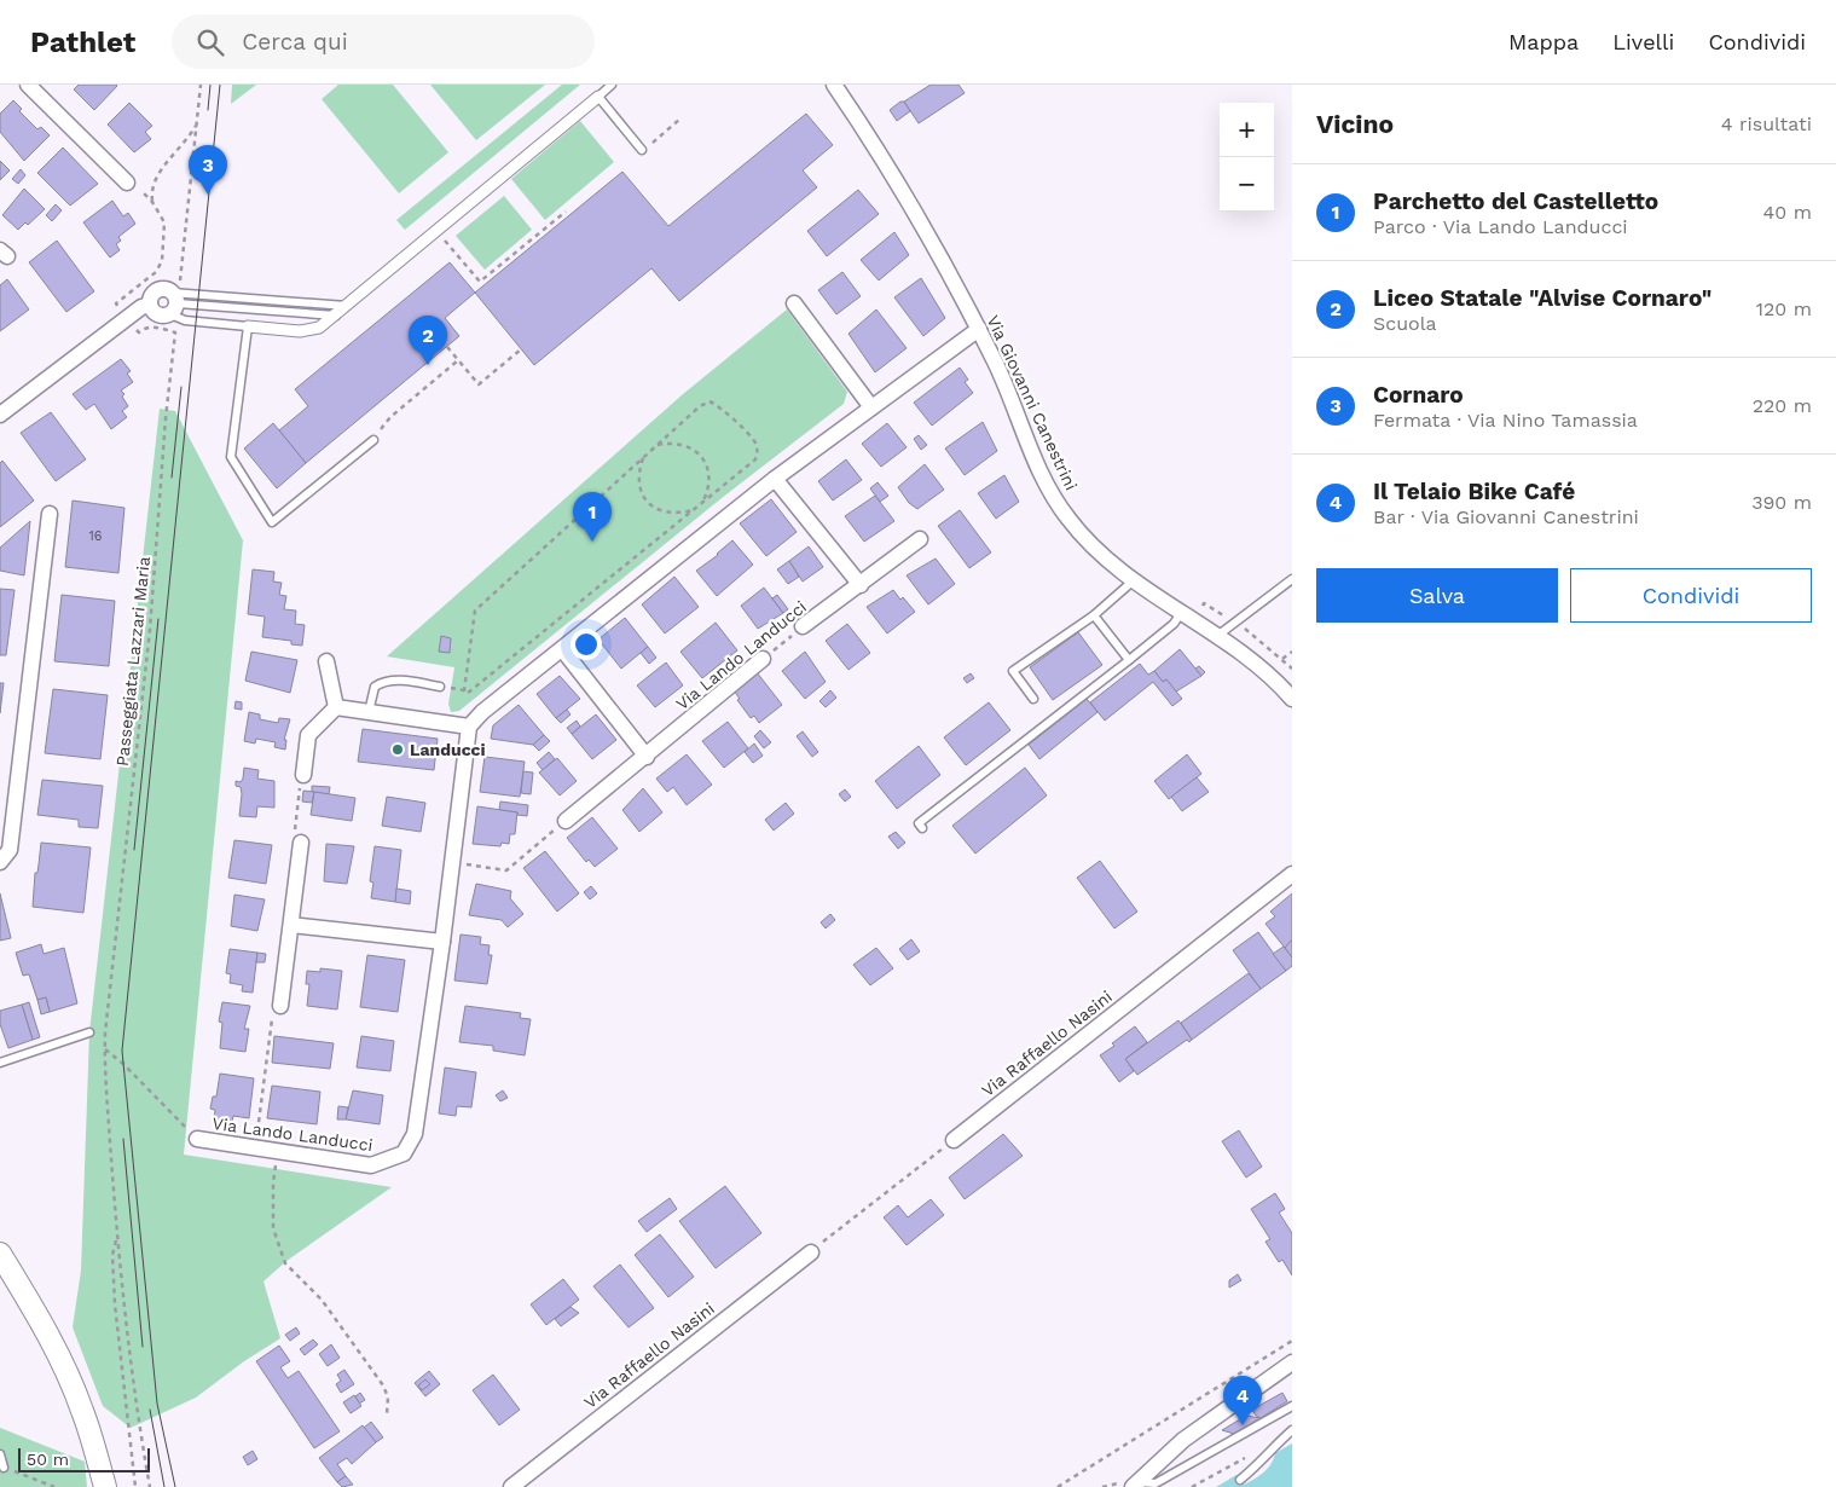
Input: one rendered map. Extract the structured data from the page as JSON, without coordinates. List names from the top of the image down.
{
  "streets": {
    "street": ["Via Giovanni Canestrini", "Via Lando Landucci", "Via Raffaello Nasini"],
    "path": ["Passeggiata Lazzari Maria"]
  },
  "crossings": [
    ["Via Lando Landucci", "Passeggiata Lazzari Maria"]
  ],
  "places": ["Landucci"],
  "house_numbers": ["16"],
  "scale_bar": "50 m",
  "page": {
    "header": "Pathlet",
    "search": "Cerca qui",
    "nav": ["Mappa", "Livelli", "Condividi"],
    "heading": ["Vicino", "4 risultati"],
    "map_buttons": ["+", "−"],
    "pins": [
      "3",
      "2",
      "1",
      "4"
    ],
    "list": [
      {
        "mark": "1",
        "name": "Parchetto del Castelletto",
        "note": "Parco · Via Lando Landucci",
        "value": "40 m"
      },
      {
        "mark": "2",
        "name": "Liceo Statale \"Alvise Cornaro\"",
        "note": "Scuola",
        "value": "120 m"
      },
      {
        "mark": "3",
        "name": "Cornaro",
        "note": "Fermata · Via Nino Tamassia",
        "value": "220 m"
      },
      {
        "mark": "4",
        "name": "Il Telaio Bike Café",
        "note": "Bar · Via Giovanni Canestrini",
        "value": "390 m"
      }
    ],
    "buttons": ["Salva", "Condividi"],
    "scale": "50 m"
  }
}
